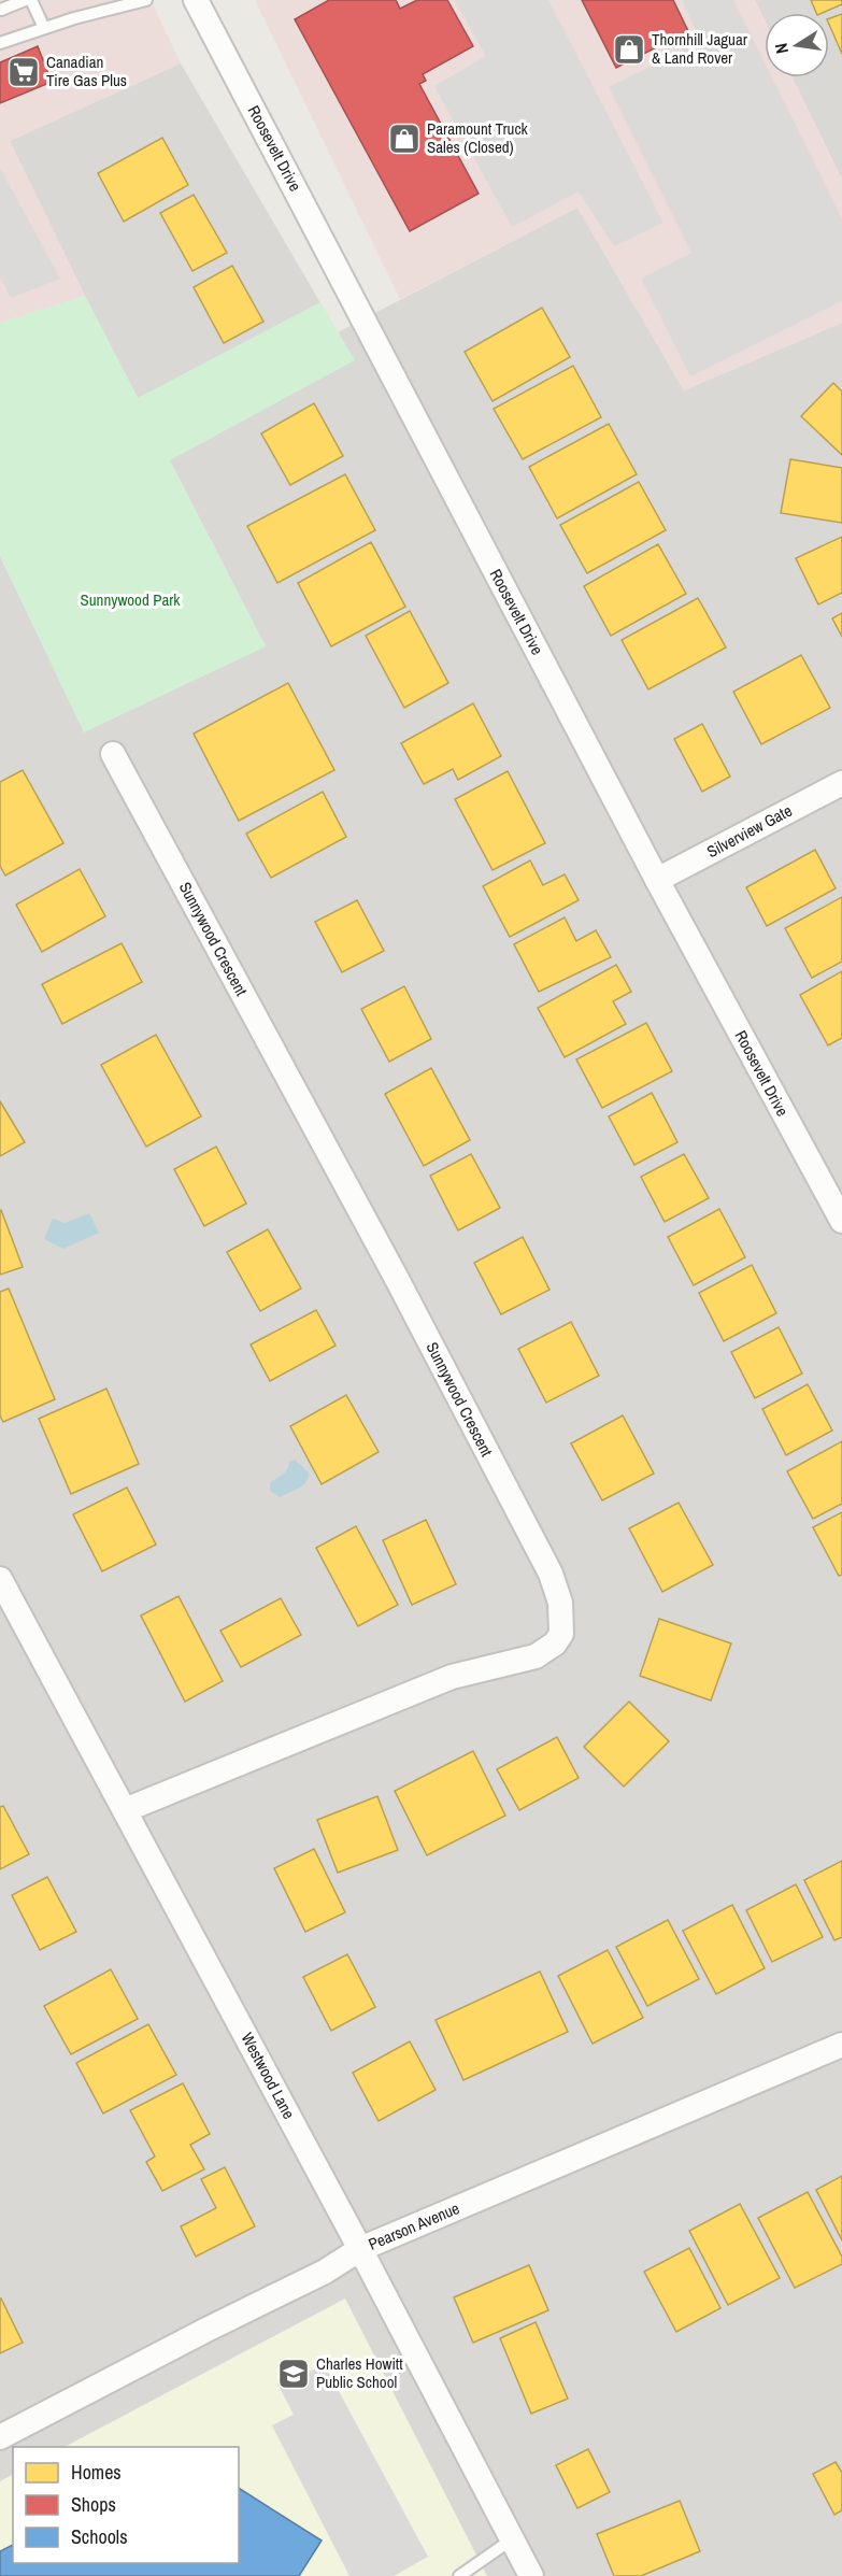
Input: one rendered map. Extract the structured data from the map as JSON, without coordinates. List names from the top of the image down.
{
  "streets": {
    "street": [
      "Roosevelt Drive",
      "Silverview Gate",
      "Sunnywood Crescent",
      "Westwood Lane",
      "Pearson Avenue"
    ]
  },
  "crossings": [
    ["Roosevelt Drive", "Silverview Gate"],
    ["Sunnywood Crescent", "Westwood Lane"],
    ["Westwood Lane", "Pearson Avenue"]
  ],
  "parks": ["Sunnywood Park"],
  "places": {
    "shop": ["Thornhill Jaguar & Land Rover", "Paramount Truck Sales (Closed)"],
    "supermarket": ["Canadian Tire Gas Plus"],
    "school or university": ["Charles Howitt Public School"]
  },
  "legend": ["Homes", "Shops", "Schools"],
  "north": "left"
}
